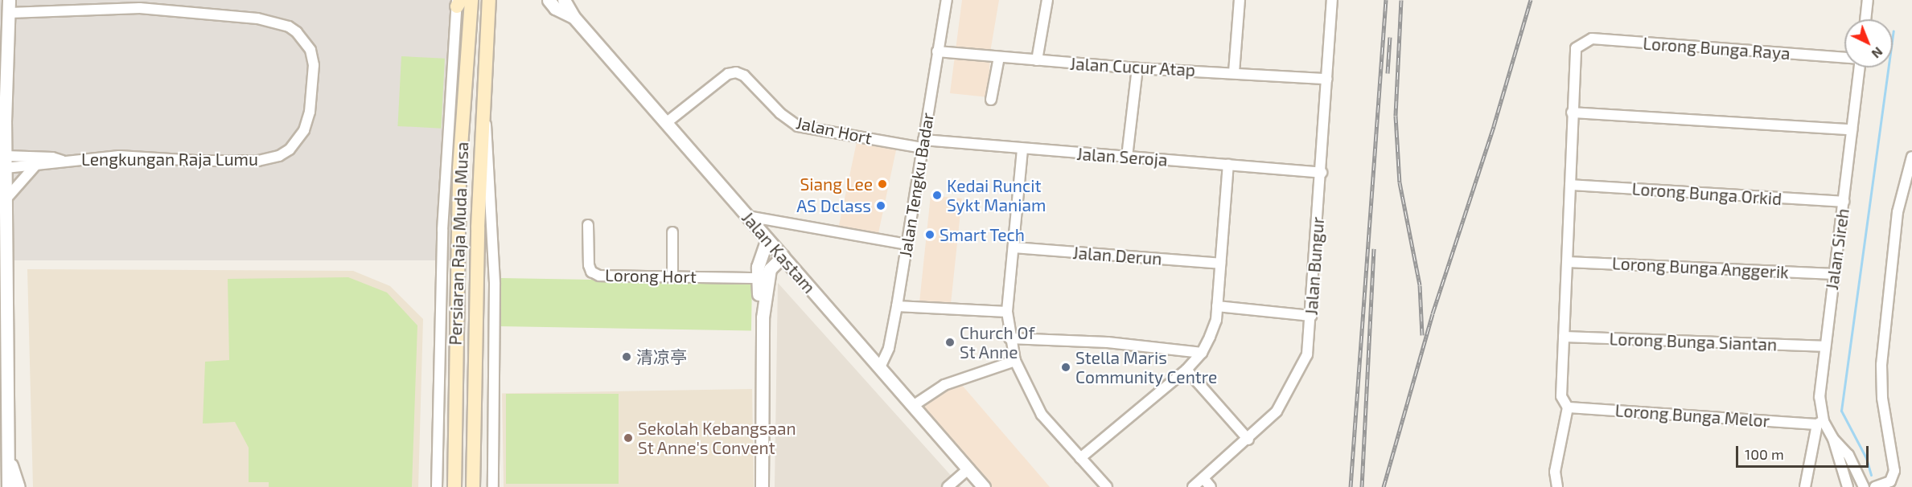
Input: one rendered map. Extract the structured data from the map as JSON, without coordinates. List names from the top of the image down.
{
  "streets": {
    "main road": ["Persiaran Raja Muda Musa"],
    "street": [
      "Lorong Bunga Raya",
      "Jalan Cucur Atap",
      "Jalan Hort",
      "Jalan Seroja",
      "Lengkungan Raja Lumu",
      "Jalan Tengku Badar",
      "Lorong Bunga Orkid",
      "Jalan Sireh",
      "Jalan Kastam",
      "Jalan Derun",
      "Jalan Bungur",
      "Lorong Bunga Anggerik",
      "Lorong Hort",
      "Lorong Bunga Siantan",
      "Lorong Bunga Melor"
    ]
  },
  "crossings": [
    ["Jalan Cucur Atap", "Jalan Tengku Badar"],
    ["Jalan Cucur Atap", "Jalan Bungur"],
    ["Jalan Hort", "Jalan Seroja"],
    ["Jalan Hort", "Jalan Tengku Badar"],
    ["Jalan Hort", "Jalan Kastam"],
    ["Jalan Seroja", "Jalan Tengku Badar"],
    ["Jalan Seroja", "Jalan Bungur"],
    ["Jalan Tengku Badar", "Jalan Kastam"],
    ["Lorong Bunga Orkid", "Jalan Sireh"],
    ["Jalan Sireh", "Lorong Bunga Anggerik"],
    ["Jalan Sireh", "Lorong Bunga Siantan"],
    ["Jalan Sireh", "Lorong Bunga Melor"]
  ],
  "places": [
    "Siang Lee",
    "Kedai Runcit Sykt Maniam",
    "AS Dclass",
    "Smart Tech",
    "Church Of St Anne",
    "清凉亭",
    "Stella Maris Community Centre",
    "Sekolah Kebangsaan St Anne's Convent"
  ],
  "scale_bar": "100 m",
  "north": "bottom right"
}
